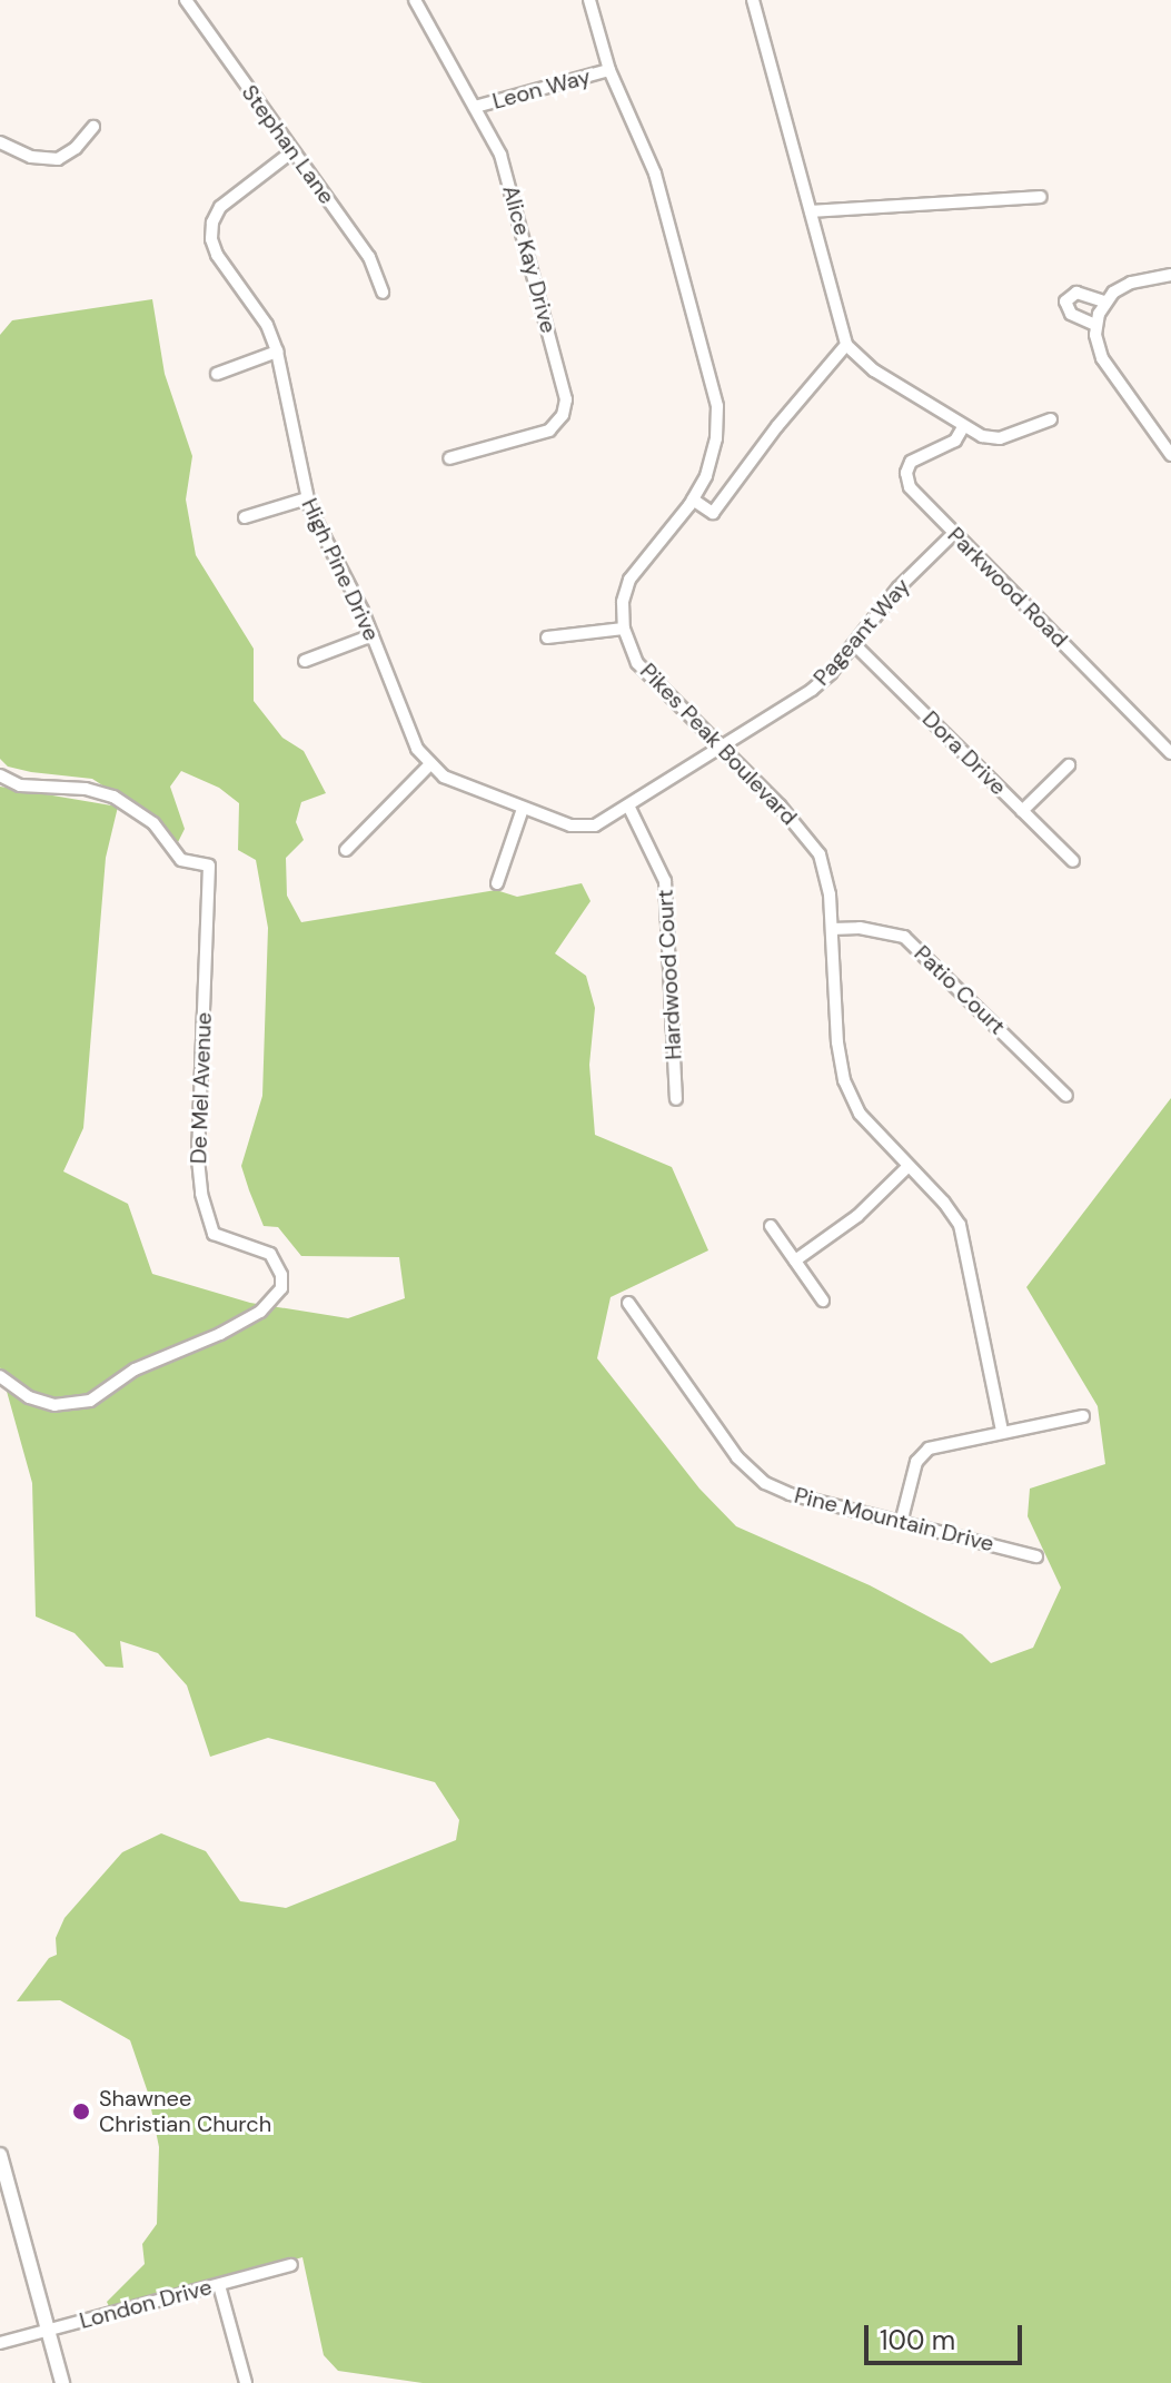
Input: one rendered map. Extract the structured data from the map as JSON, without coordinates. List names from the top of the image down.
{
  "streets": {
    "street": [
      "Leon Way",
      "Stephan Lane",
      "Alice Kay Drive",
      "High Pine Drive",
      "Parkwood Road",
      "Pageant Way",
      "Pikes Peak Boulevard",
      "Dora Drive",
      "Hardwood Court",
      "Patio Court",
      "De Mel Avenue",
      "Pine Mountain Drive",
      "London Drive"
    ]
  },
  "crossings": [
    ["Leon Way", "Alice Kay Drive"],
    ["Stephan Lane", "High Pine Drive"],
    ["High Pine Drive", "Pageant Way"],
    ["High Pine Drive", "Hardwood Court"],
    ["Parkwood Road", "Pageant Way"],
    ["Pageant Way", "Pikes Peak Boulevard"],
    ["Pageant Way", "Dora Drive"],
    ["Pageant Way", "Hardwood Court"],
    ["Pikes Peak Boulevard", "Patio Court"]
  ],
  "places": ["Shawnee Christian Church"],
  "scale_bar": "100 m"
}
